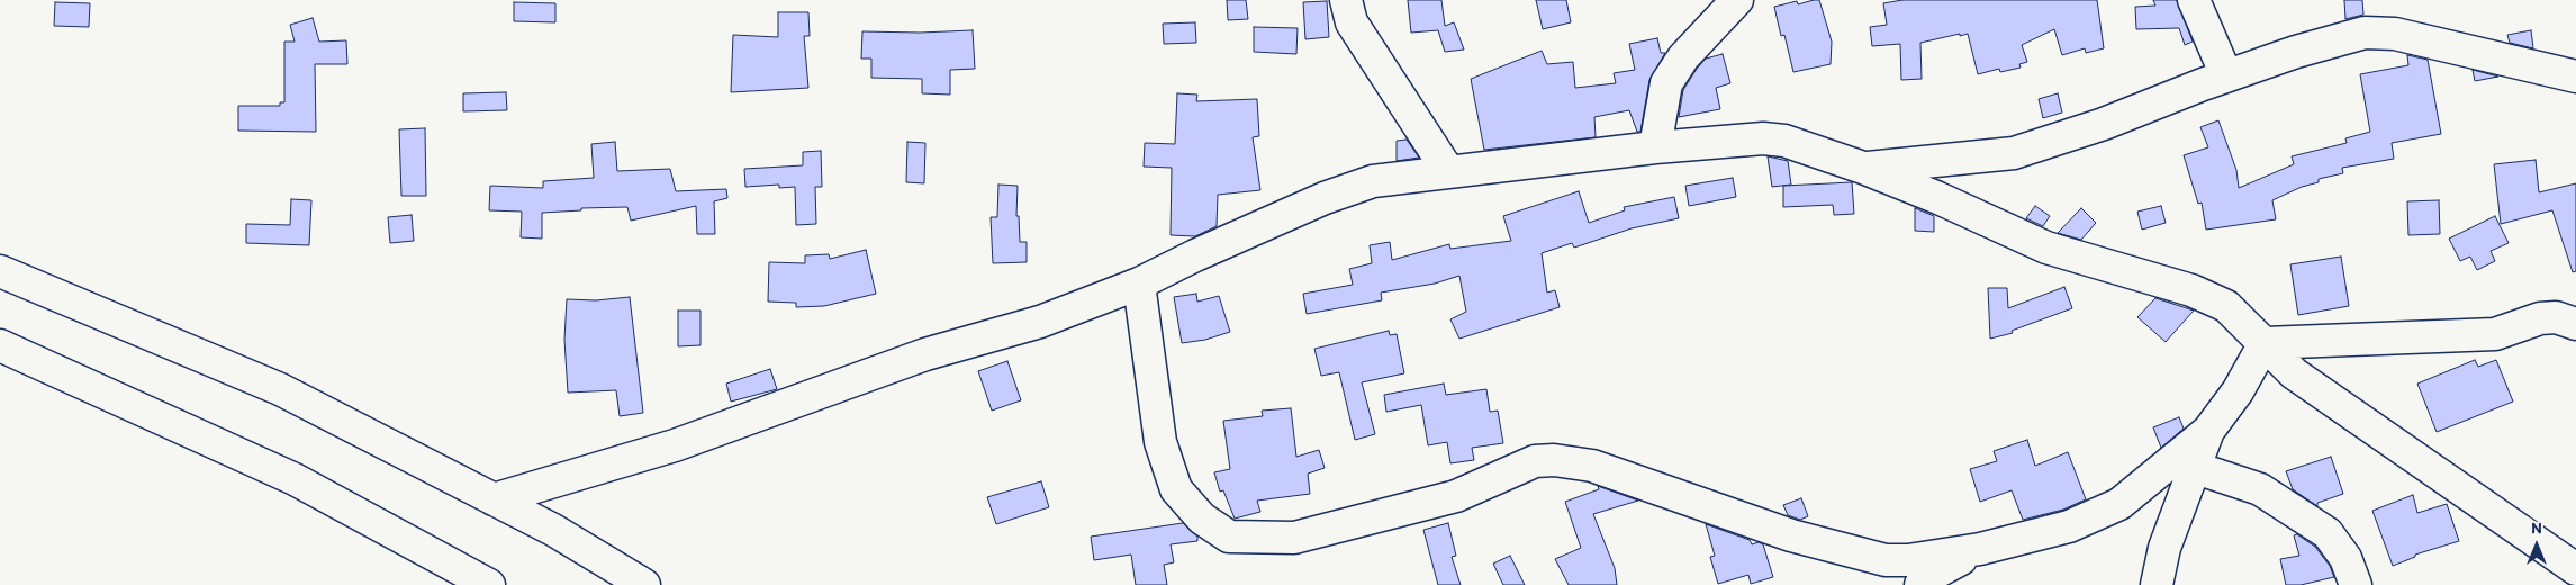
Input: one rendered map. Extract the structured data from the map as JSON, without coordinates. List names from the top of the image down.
{
  "north": "top"
}
